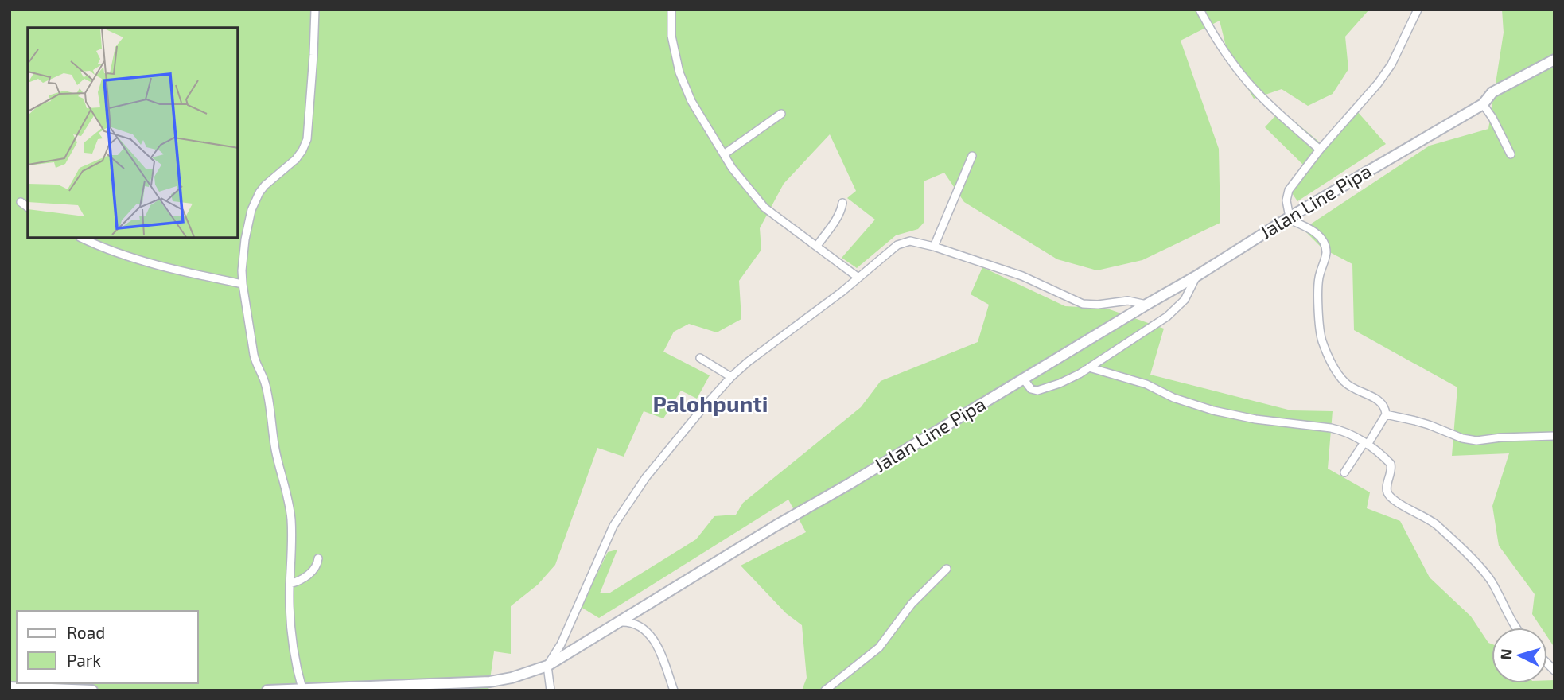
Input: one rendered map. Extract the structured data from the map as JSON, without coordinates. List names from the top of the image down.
{
  "streets": {
    "main road": ["Jalan Line Pipa"]
  },
  "districts": ["Palohpunti"],
  "legend": ["Road", "Park"],
  "north": "left"
}
